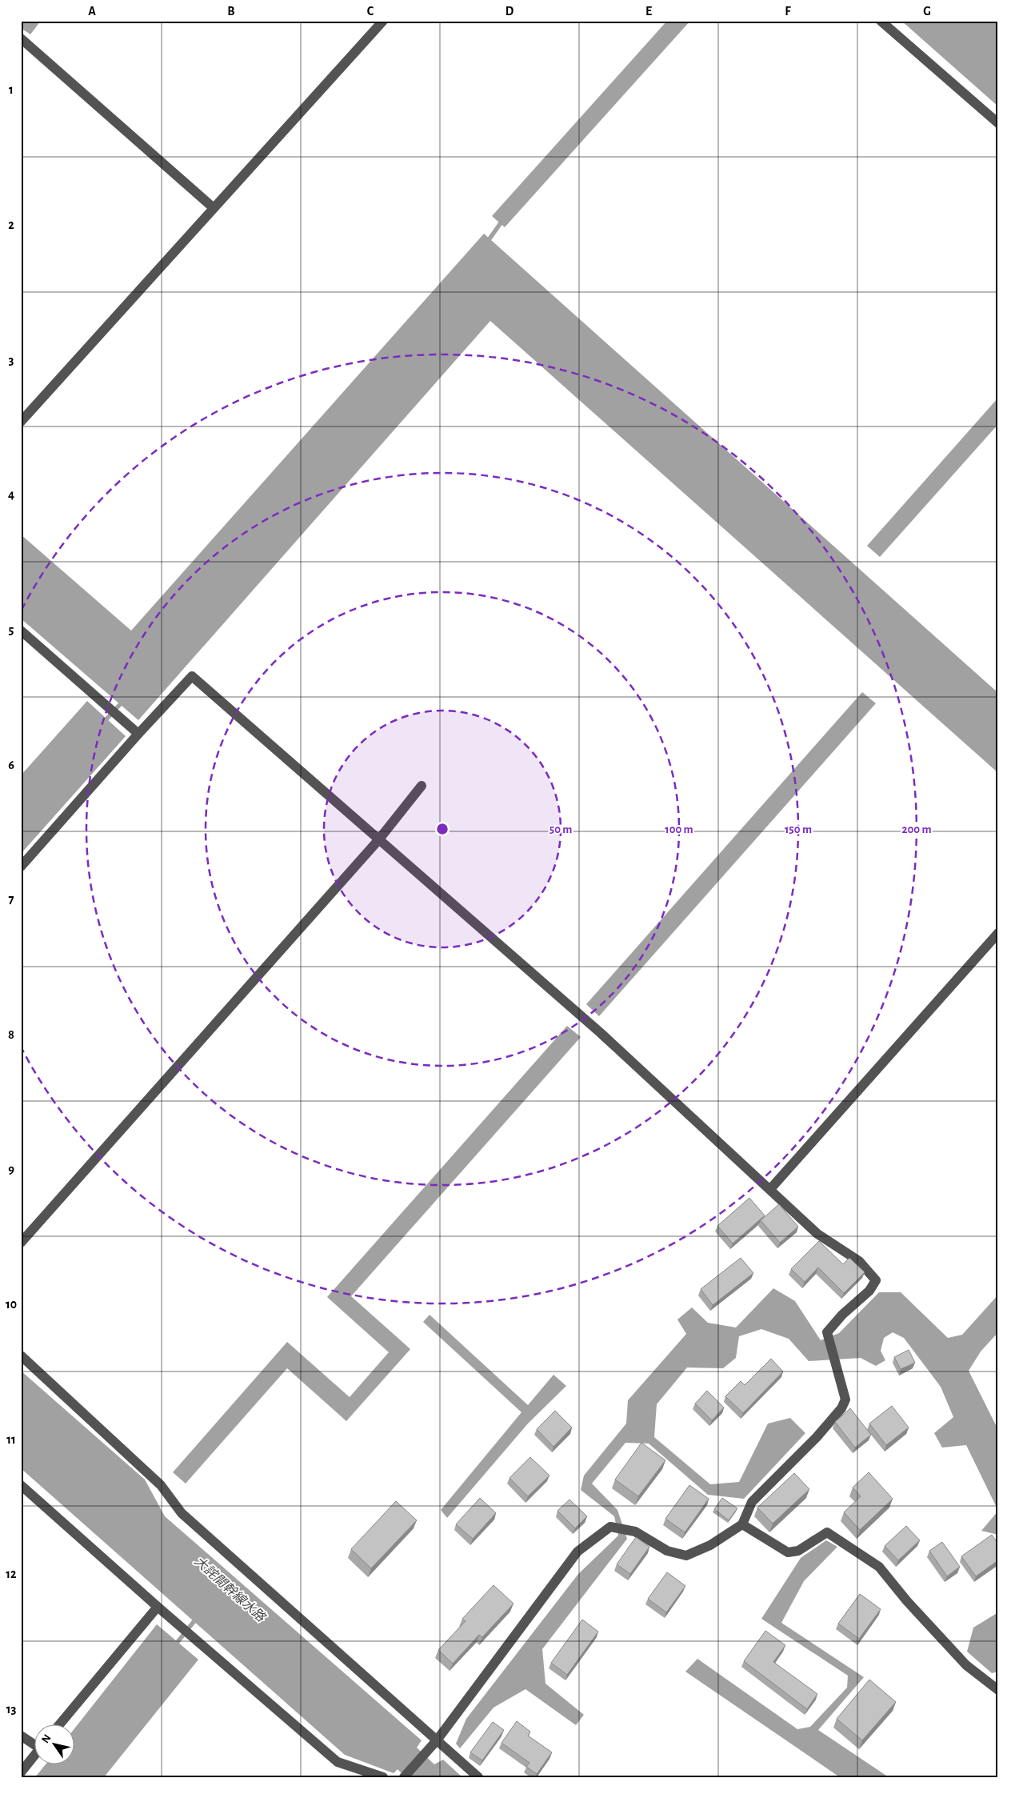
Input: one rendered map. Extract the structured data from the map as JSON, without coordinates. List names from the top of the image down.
{
  "water": ["大詫間幹線水路"],
  "north": "top left",
  "grid": {
    "columns": [
      "A",
      "B",
      "C",
      "D",
      "E",
      "F",
      "G"
    ],
    "rows": [
      "1",
      "2",
      "3",
      "4",
      "5",
      "6",
      "7",
      "8",
      "9",
      "10",
      "11",
      "12",
      "13"
    ]
  },
  "rings": [
    "50 m",
    "100 m",
    "150 m",
    "200 m"
  ]
}
